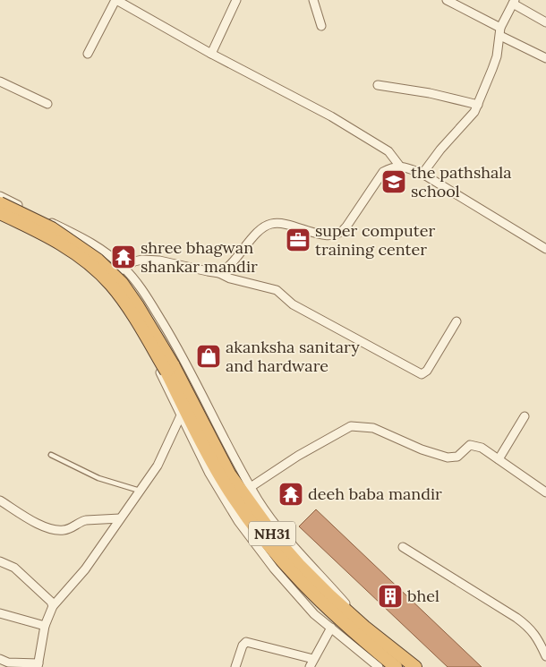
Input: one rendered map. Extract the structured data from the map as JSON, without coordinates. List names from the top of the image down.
{
  "streets": {
    "highway": ["NH31"]
  },
  "places": {
    "school or university": ["the pathshala school"],
    "office": ["super computer training center"],
    "temple": ["shree bhagwan shankar mandir", "deeh baba mandir"],
    "shop": ["akanksha sanitary and hardware"],
    "building": ["bhel"]
  }
}
